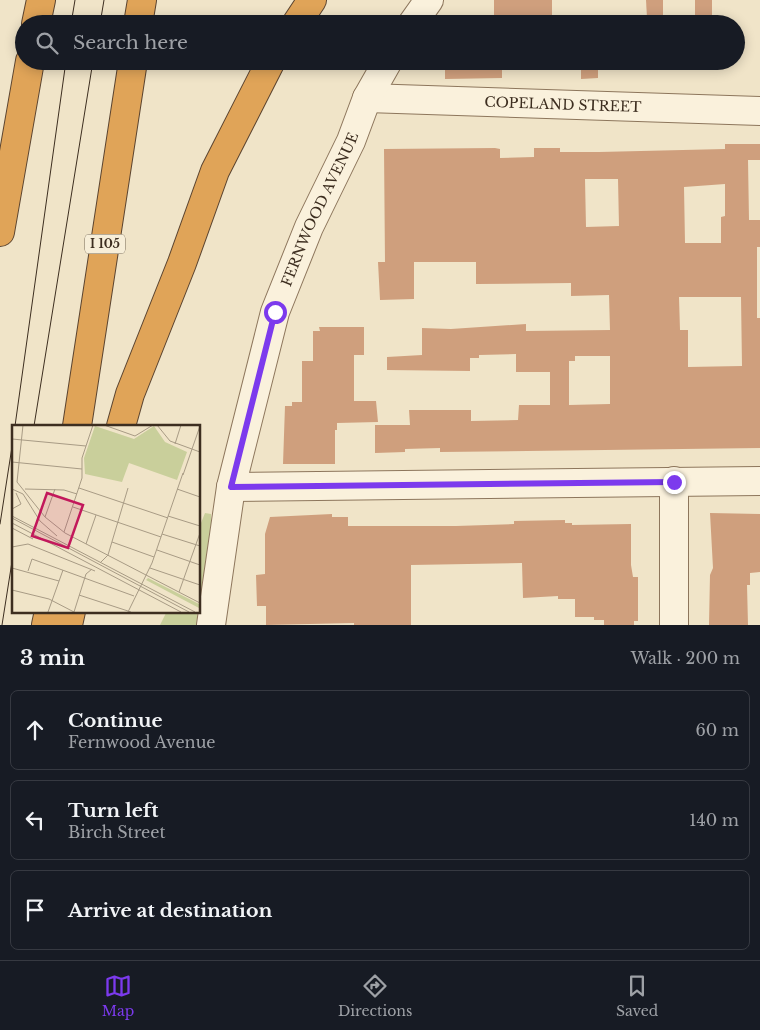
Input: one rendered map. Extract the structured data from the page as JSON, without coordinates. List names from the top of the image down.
{
  "streets": {
    "highway": ["I 105"],
    "street": ["COPELAND STREET", "FERNWOOD AVENUE"]
  },
  "crossings": [
    ["COPELAND STREET", "FERNWOOD AVENUE"]
  ],
  "page": {
    "search": "Search here",
    "heading": ["3 min", "Walk · 200 m"],
    "list": [
      ["Continue", "Fernwood Avenue", "60 m"],
      ["Turn left", "Birch Street", "140 m"],
      "Arrive at destination"
    ],
    "nav": ["Map", "Directions", "Saved"]
  }
}
